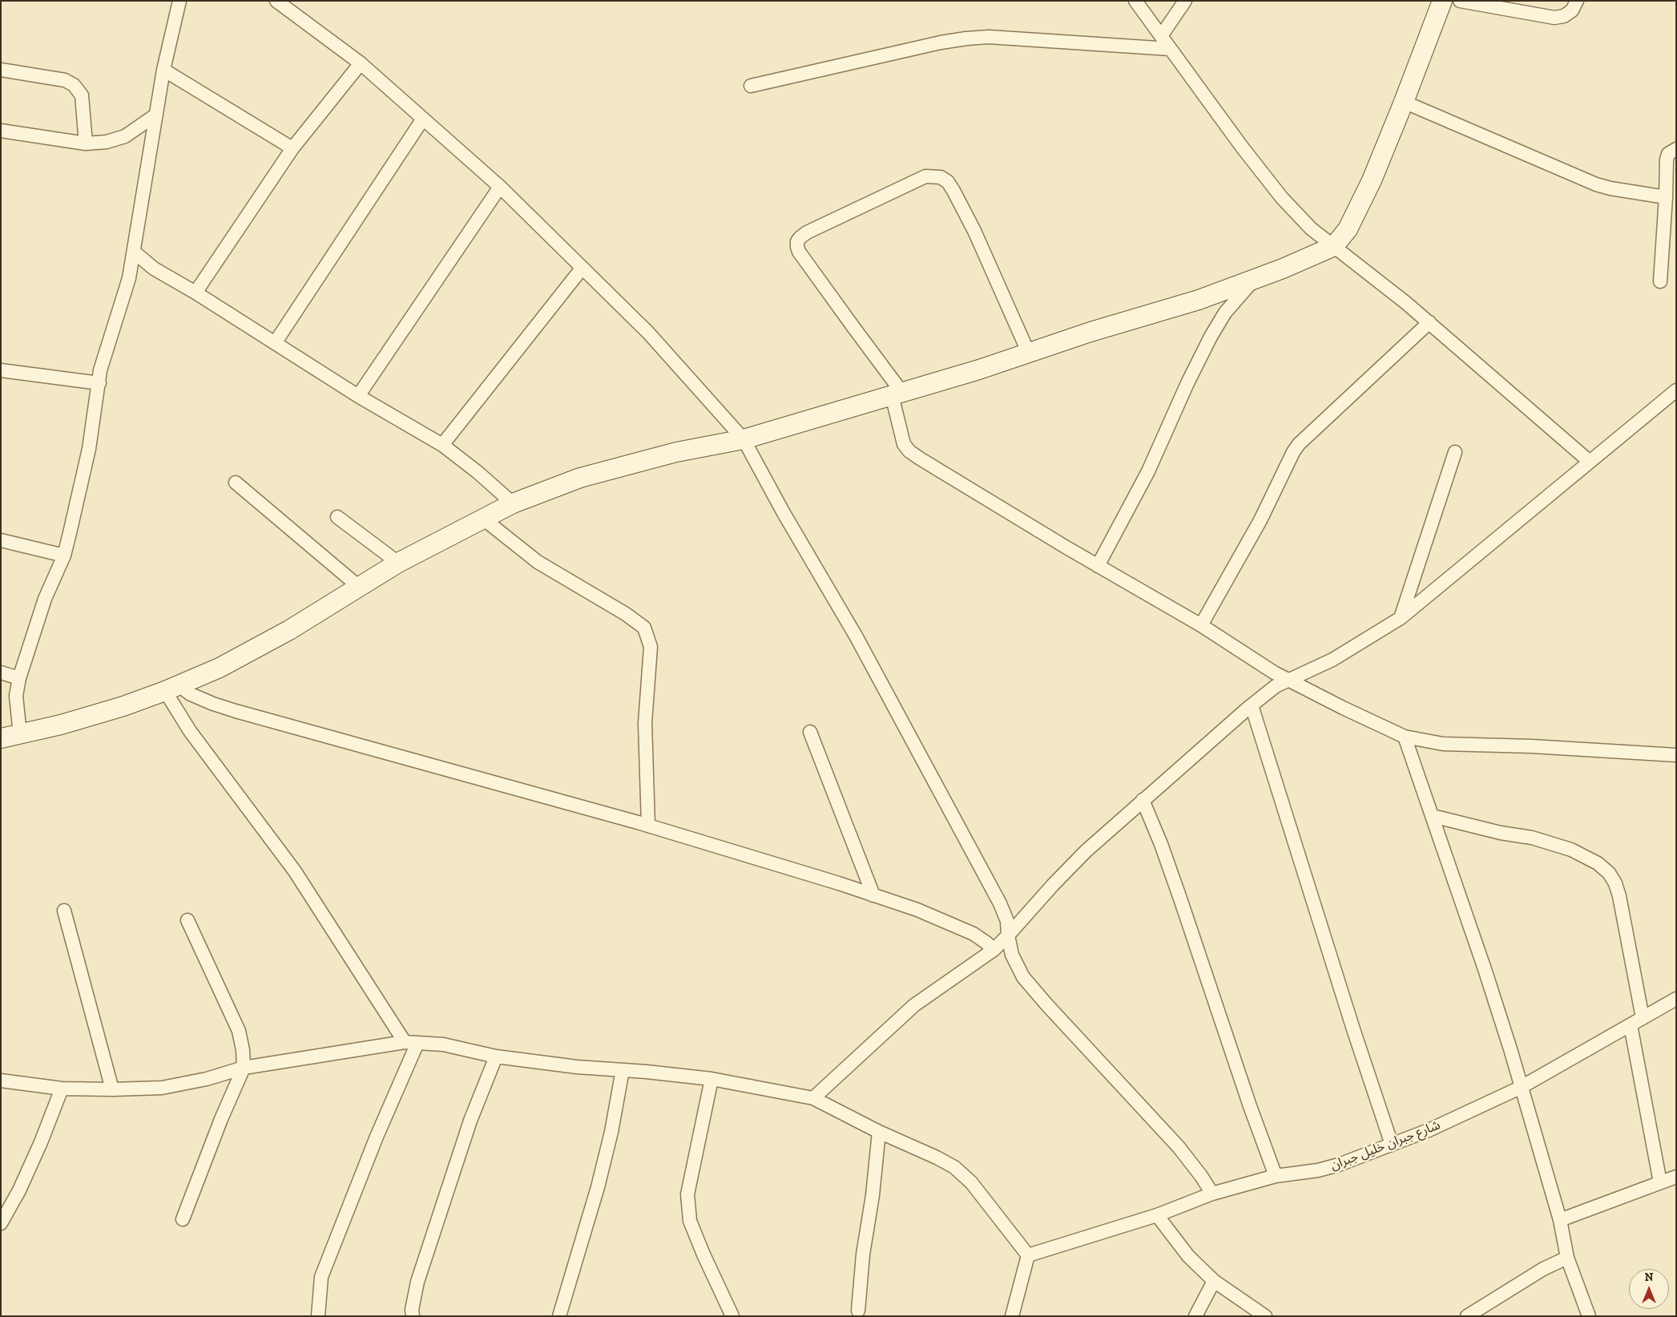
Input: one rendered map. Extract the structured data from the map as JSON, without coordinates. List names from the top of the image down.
{
  "streets": {
    "street": ["شارع جبران خليل جبران"]
  },
  "north": "top"
}
